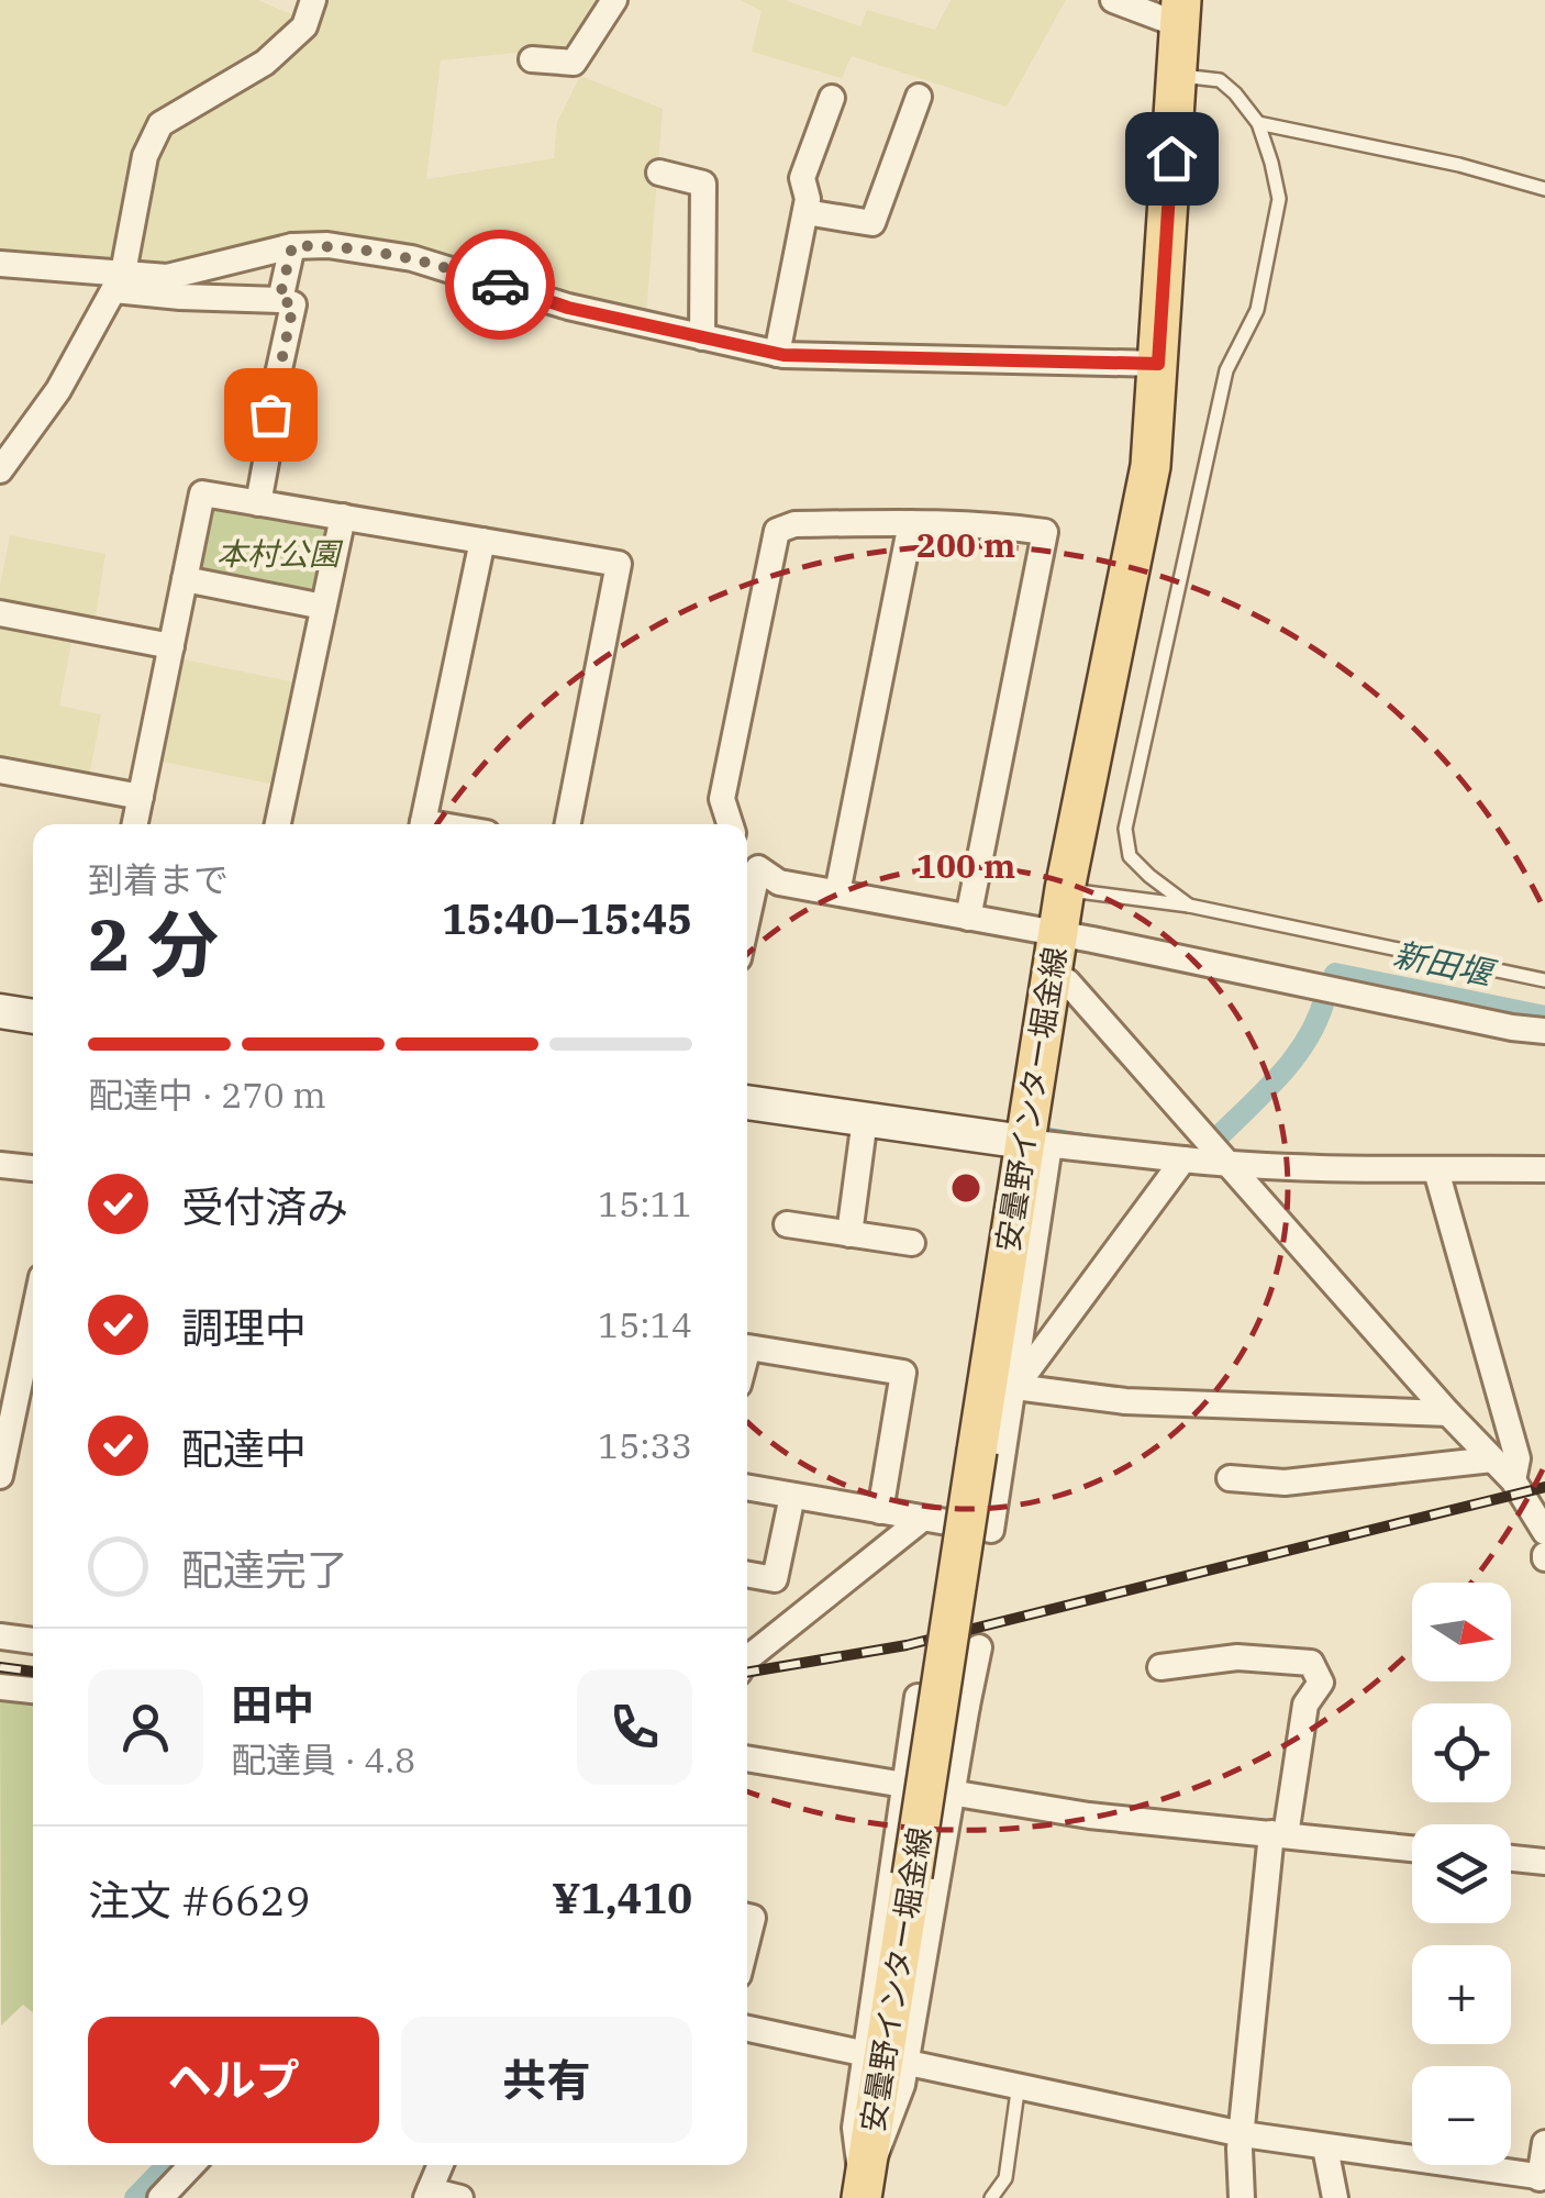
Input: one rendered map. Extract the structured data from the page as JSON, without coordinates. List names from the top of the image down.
{
  "streets": {
    "main road": ["安曇野インター堀金線"]
  },
  "water": ["新田堰"],
  "parks": ["本村公園"],
  "north": "right",
  "page": {
    "heading": ["2 分", "到着まで", "15:40–15:45"],
    "panel": [
      "田中",
      "配達員 · 4.8",
      "注文 #6629",
      "¥1,410"
    ],
    "bar": "配達中 · 270 m",
    "list": [
      ["受付済み", "15:11"],
      ["調理中", "15:14"],
      ["配達中", "15:33"],
      "配達完了"
    ],
    "map_buttons": ["+", "−"],
    "buttons": ["ヘルプ", "共有"]
  },
  "rings": ["200 m", "100 m"]
}
